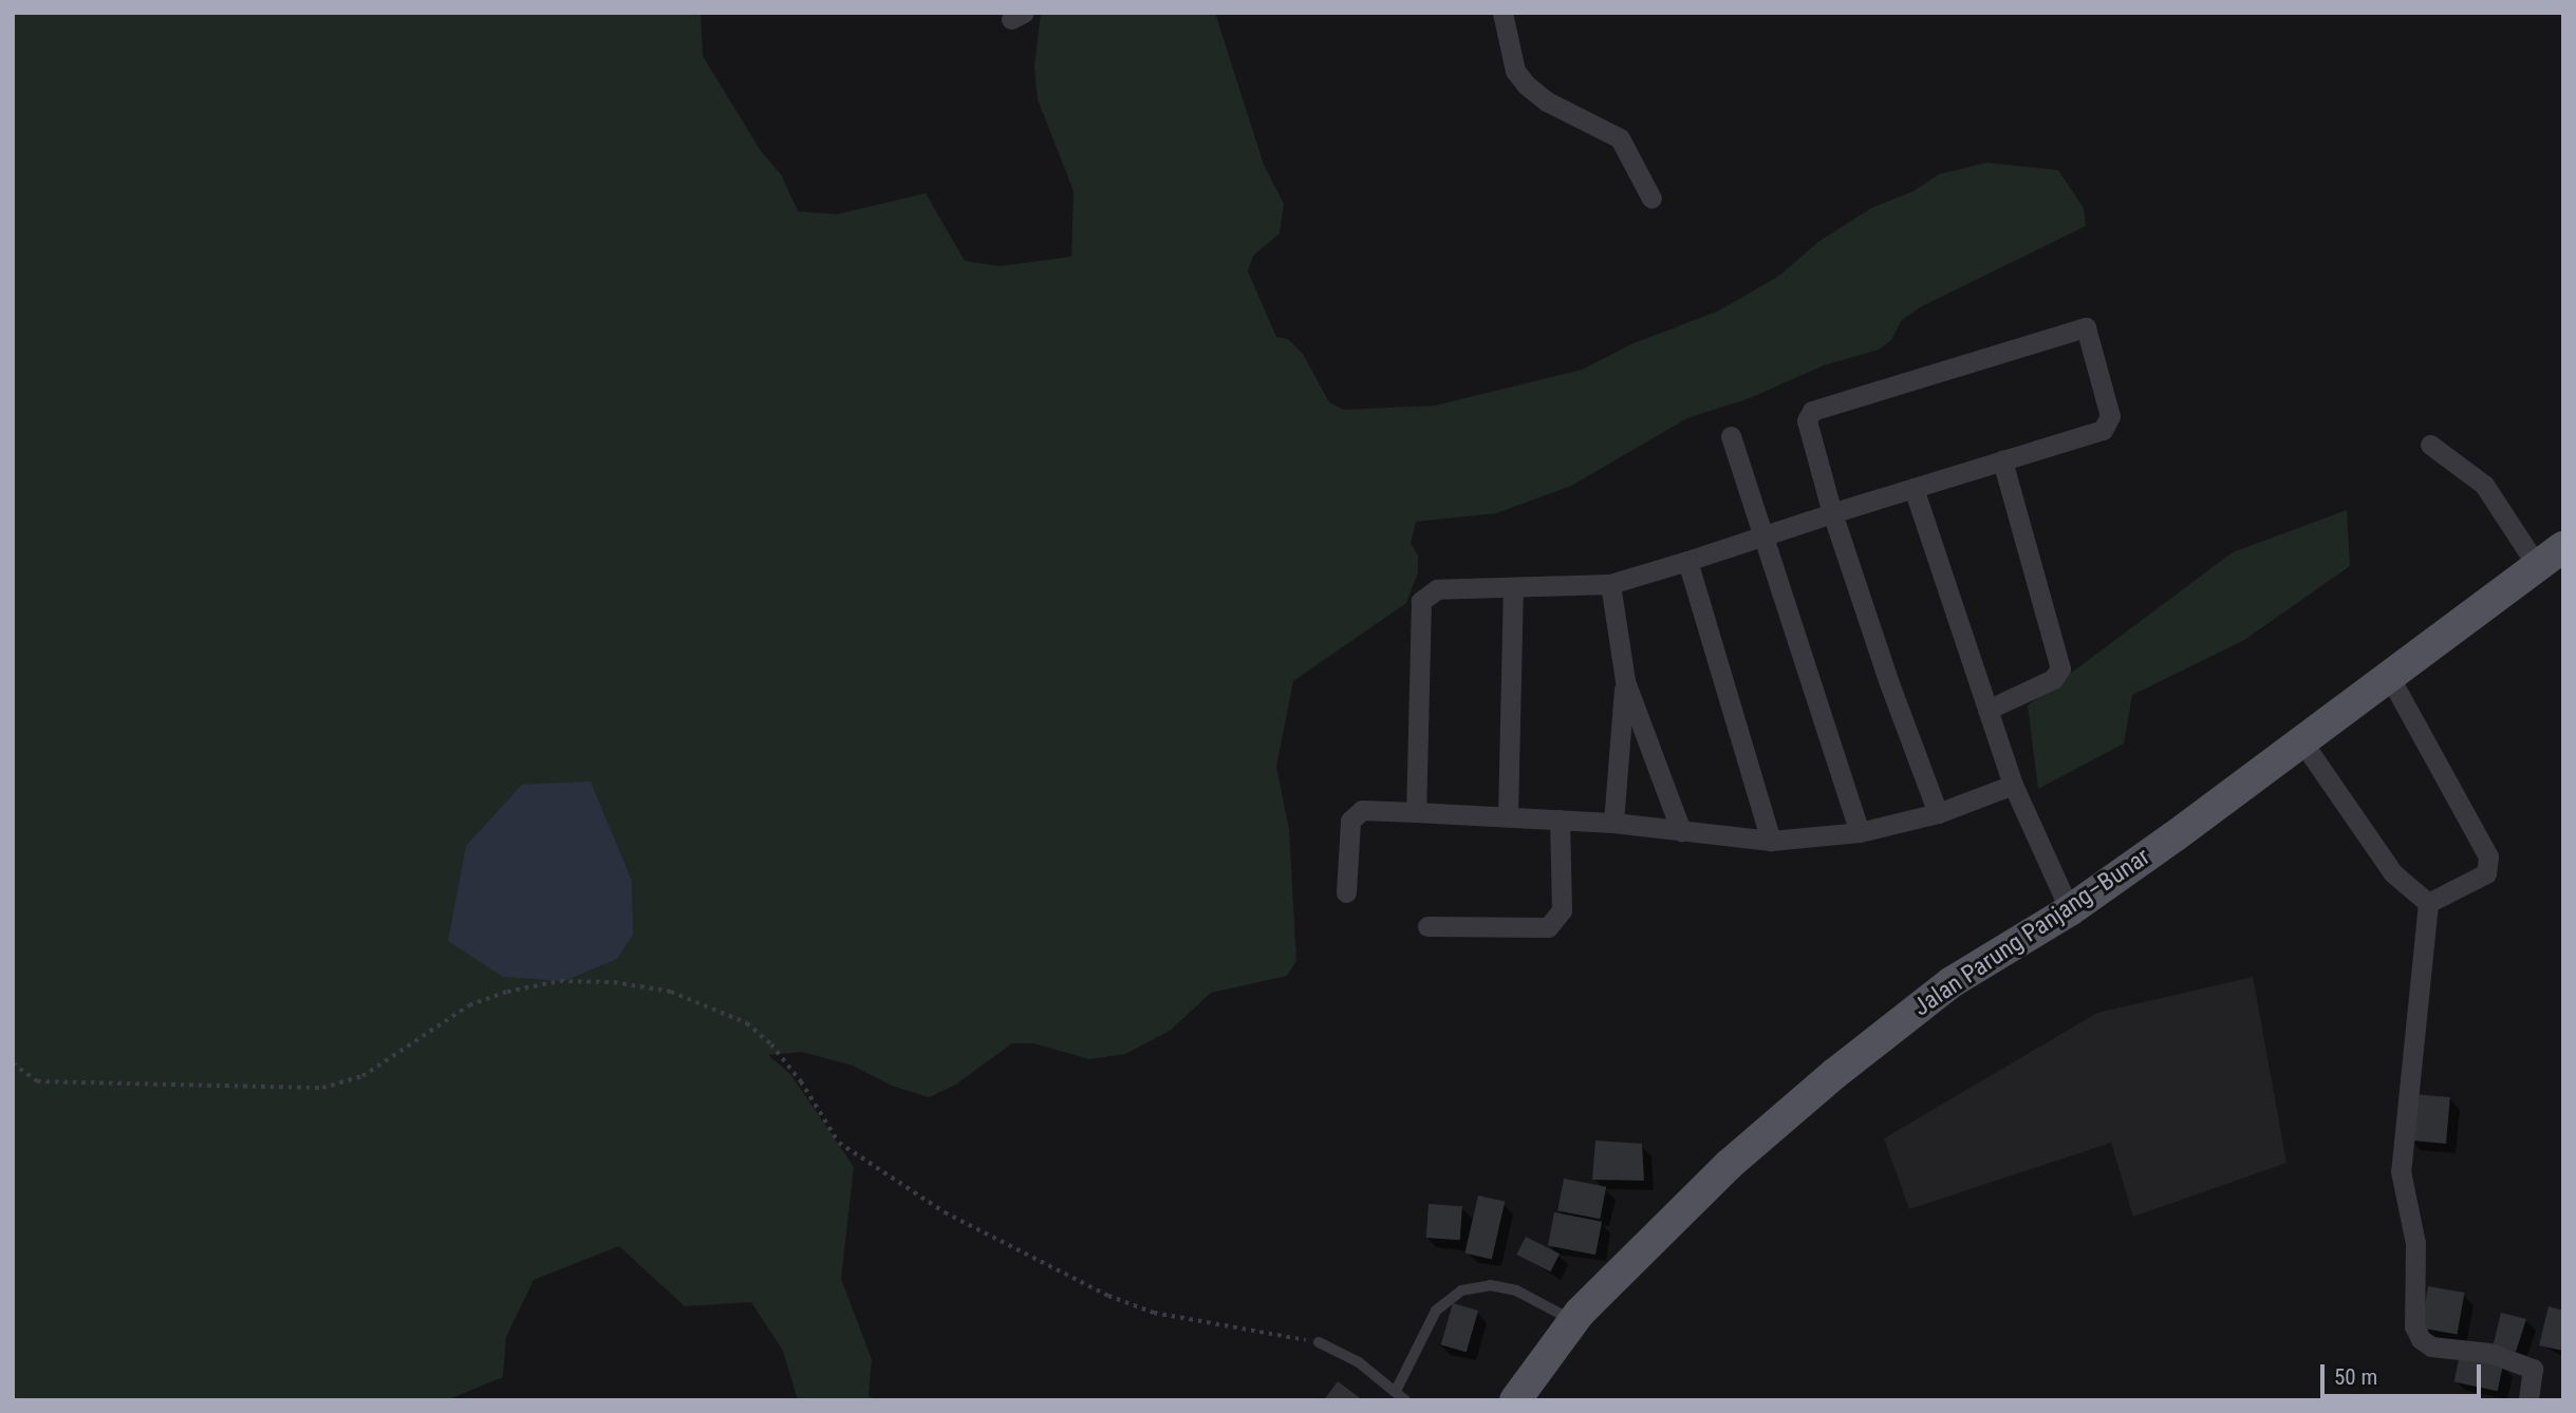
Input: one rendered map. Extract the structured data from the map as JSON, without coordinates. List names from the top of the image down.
{
  "streets": {
    "main road": ["Jalan Parung Panjang–Bunar"]
  },
  "scale_bar": "50 m"
}
